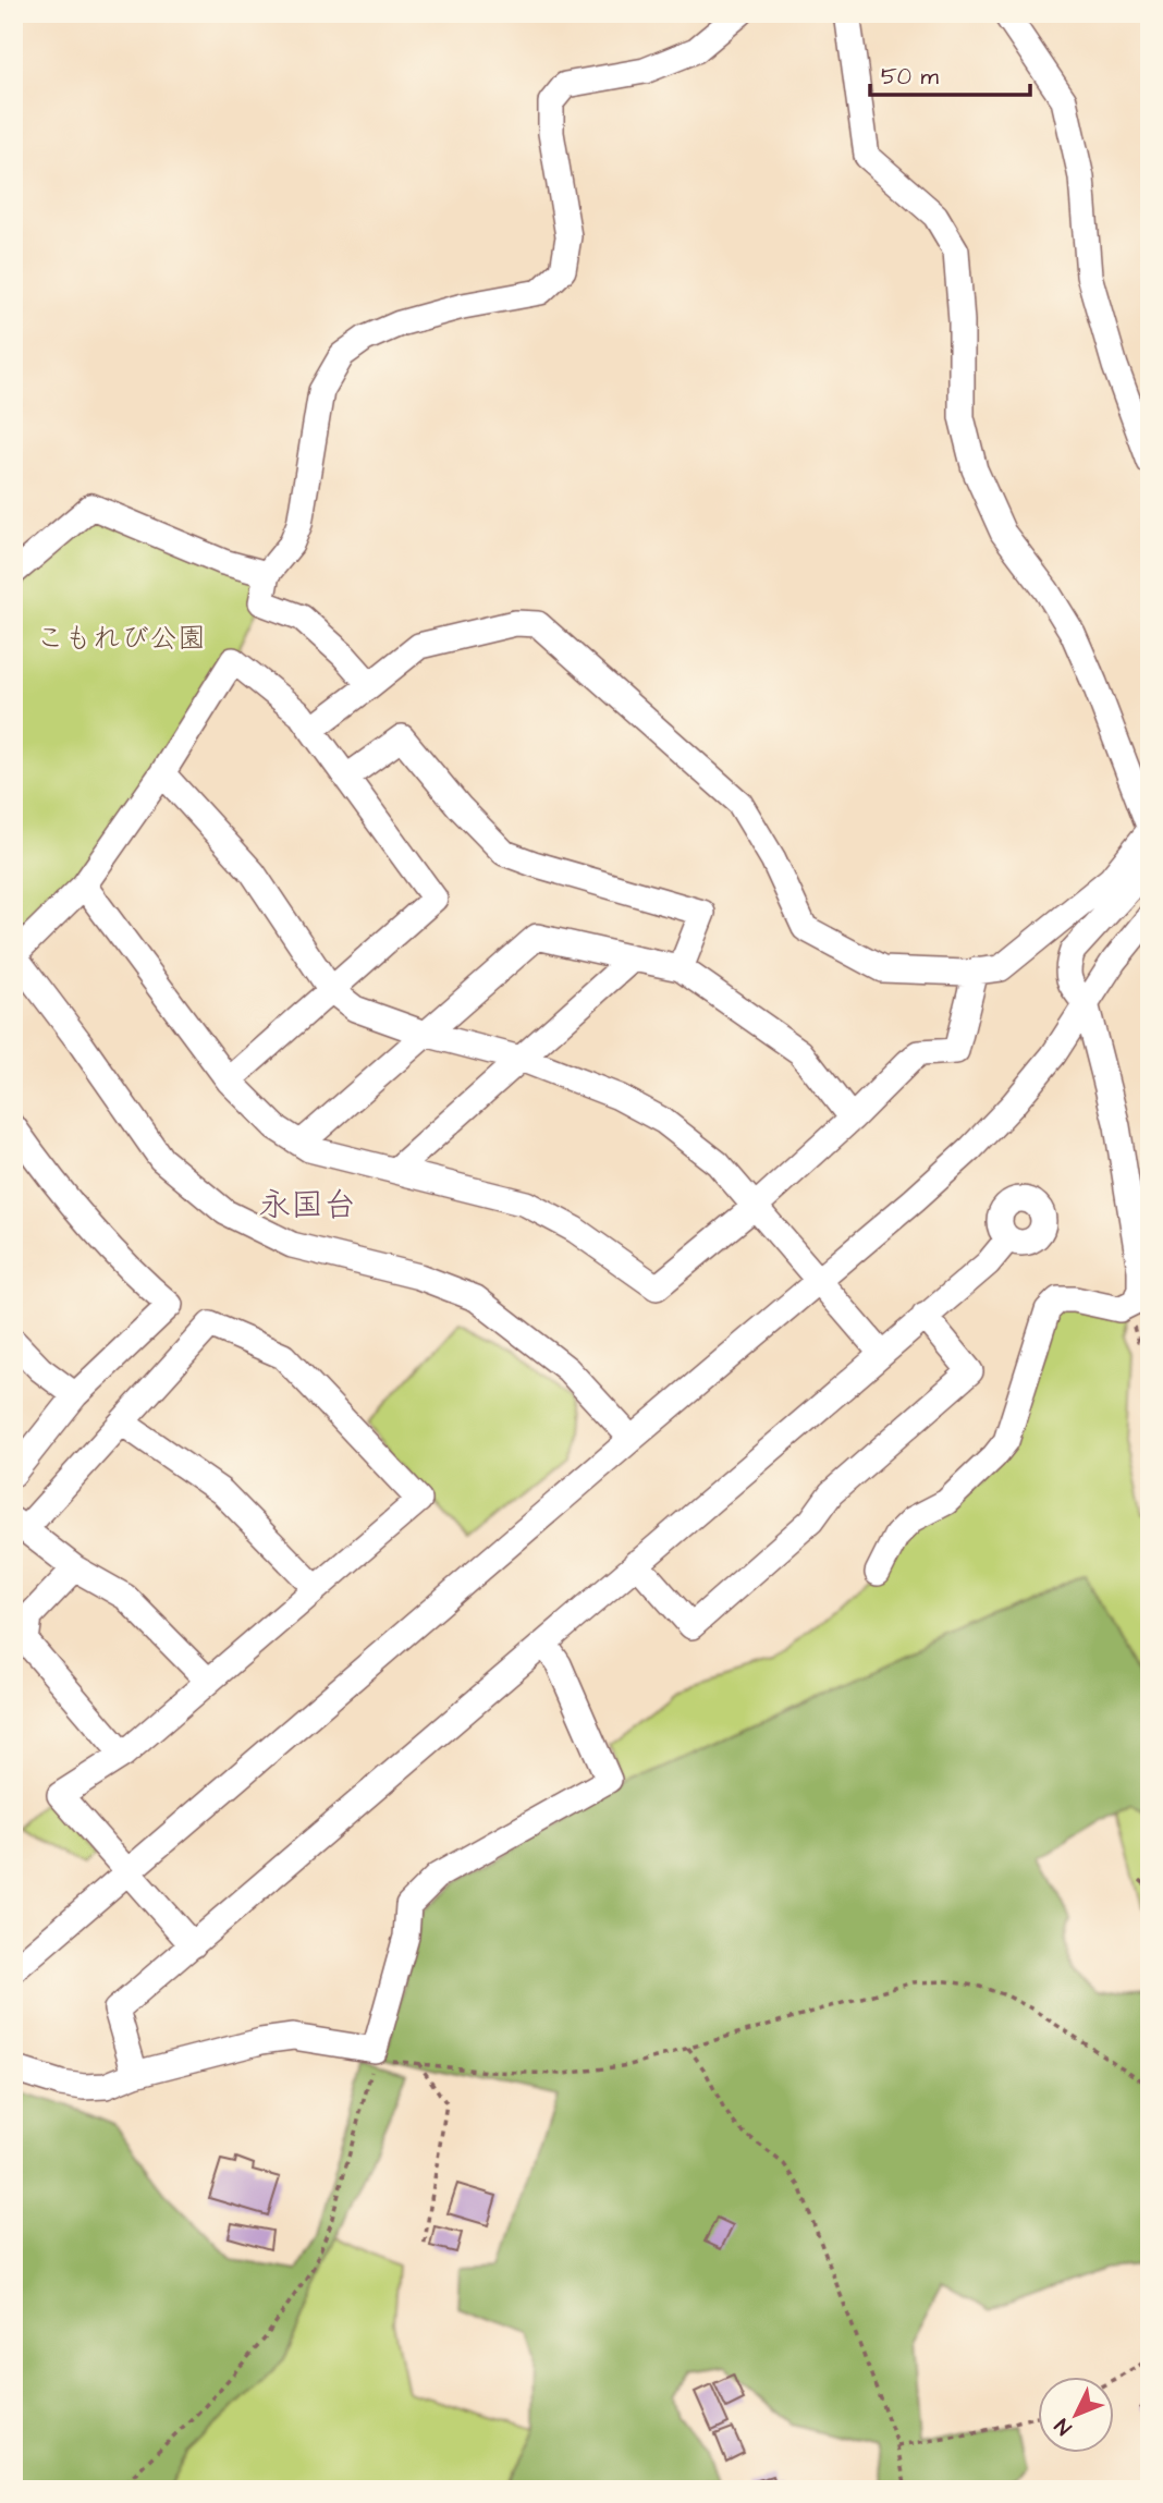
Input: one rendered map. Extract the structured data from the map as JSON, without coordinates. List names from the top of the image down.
{
  "districts": ["永国台"],
  "parks": ["こもれび公園"],
  "scale_bar": "50 m",
  "north": "bottom left"
}
